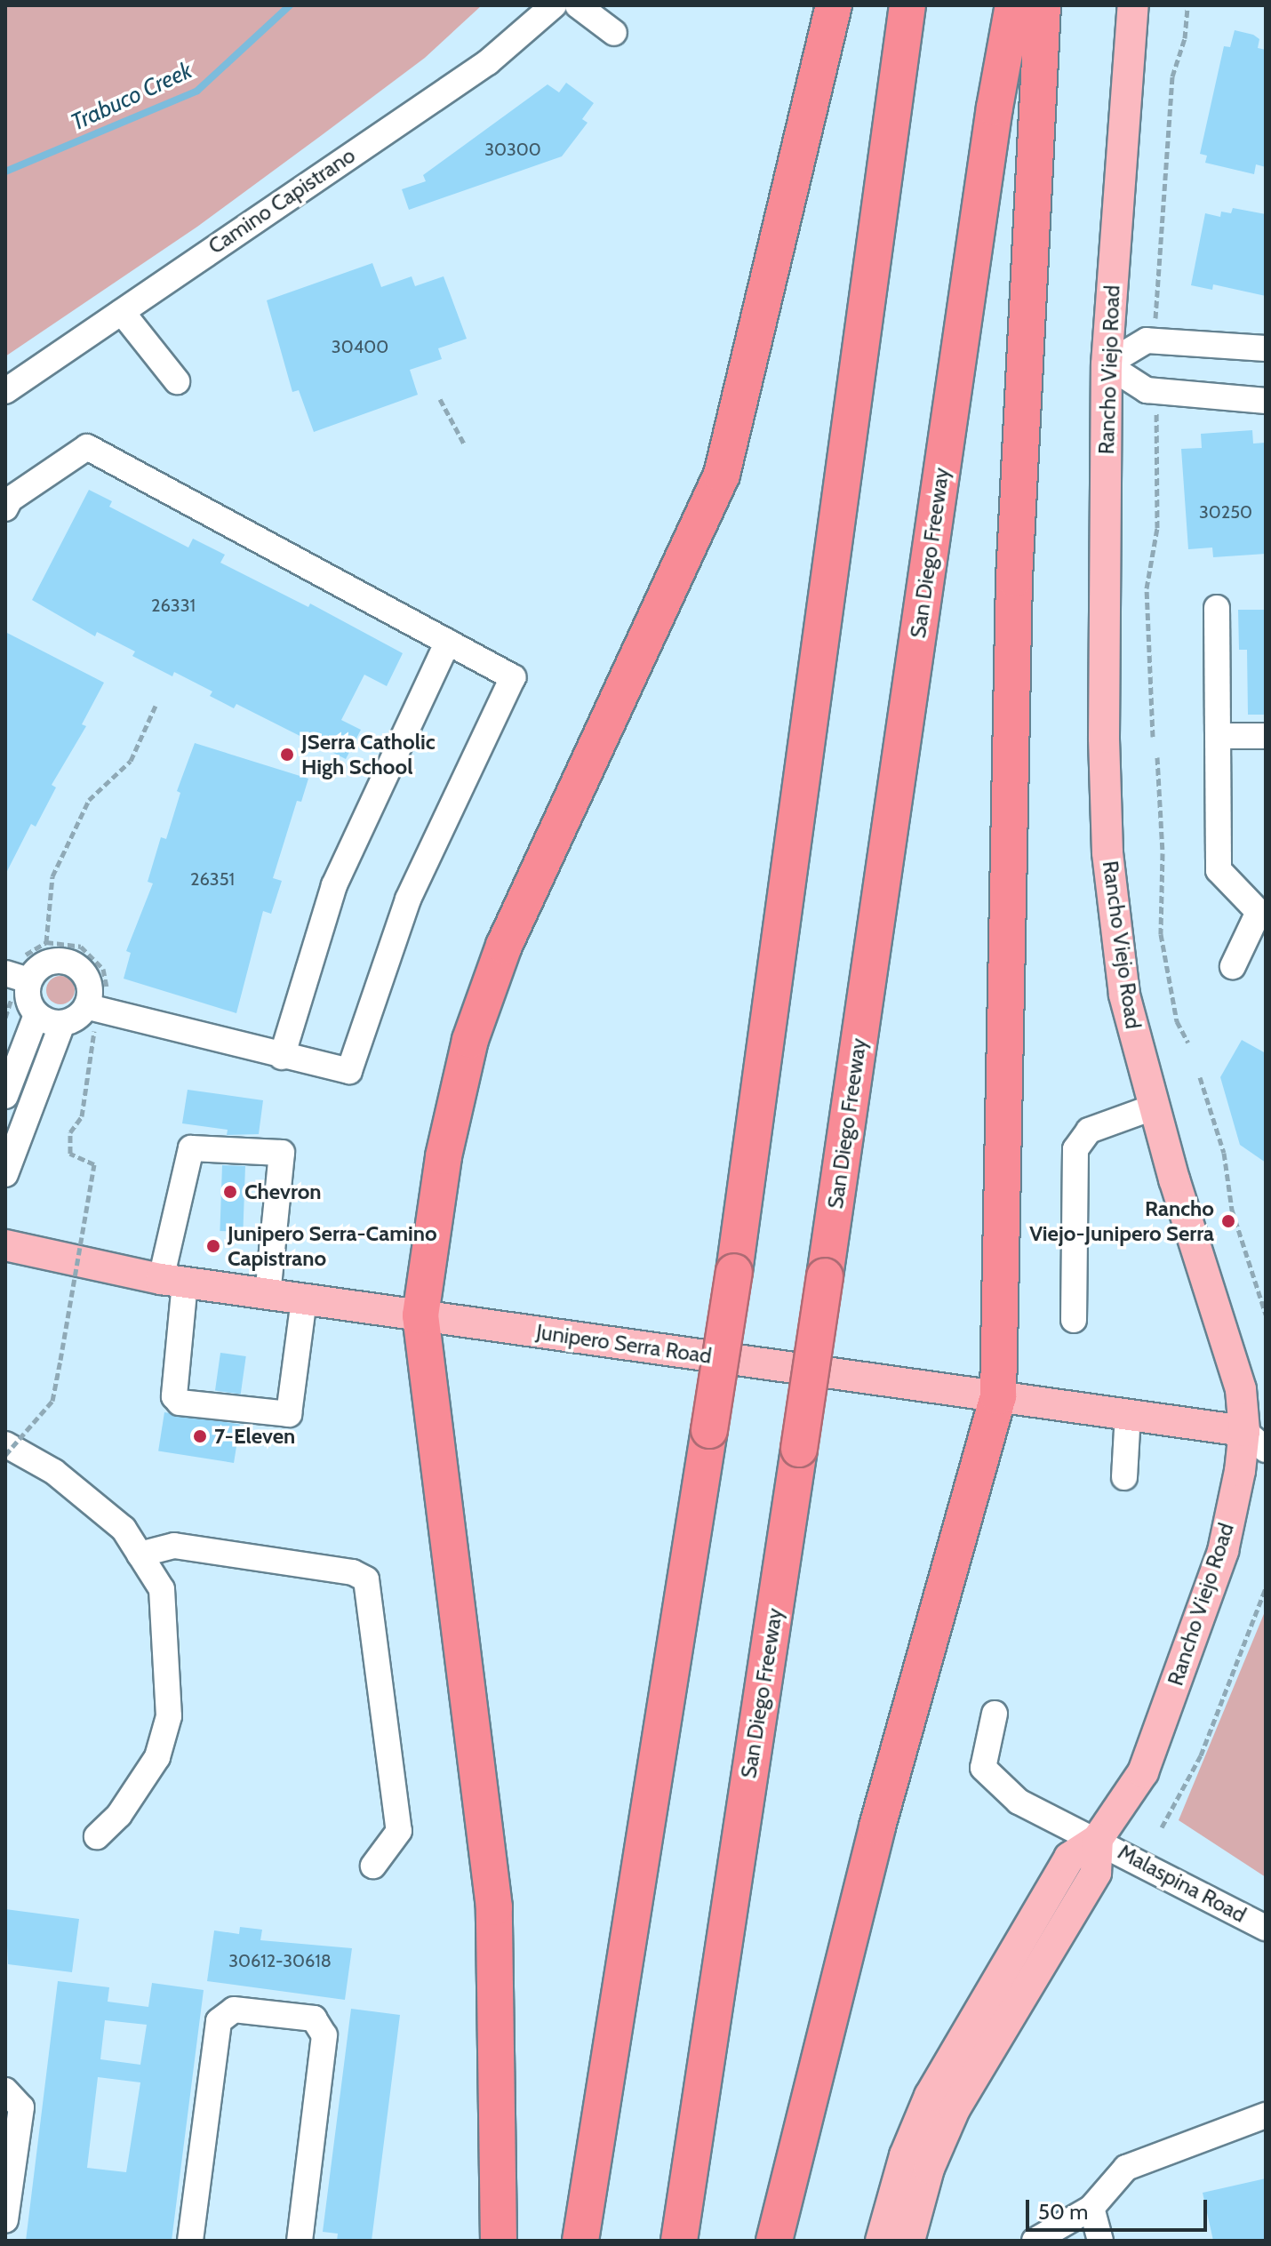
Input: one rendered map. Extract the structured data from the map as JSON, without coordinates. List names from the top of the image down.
{
  "streets": {
    "highway": ["San Diego Freeway"],
    "main road": ["Rancho Viejo Road", "Junipero Serra Road"],
    "street": ["Camino Capistrano", "Malaspina Road"]
  },
  "crossings": [
    ["Rancho Viejo Road", "Junipero Serra Road"],
    ["Rancho Viejo Road", "Malaspina Road"]
  ],
  "water": ["Trabuco Creek"],
  "places": [
    "JSerra Catholic High School",
    "Chevron",
    "Rancho Viejo-Junipero Serra",
    "Junipero Serra-Camino Capistrano",
    "7-Eleven"
  ],
  "house_numbers": [
    "30300",
    "30400",
    "30250",
    "26331",
    "26351",
    "30612-30618"
  ],
  "scale_bar": "50 m"
}
